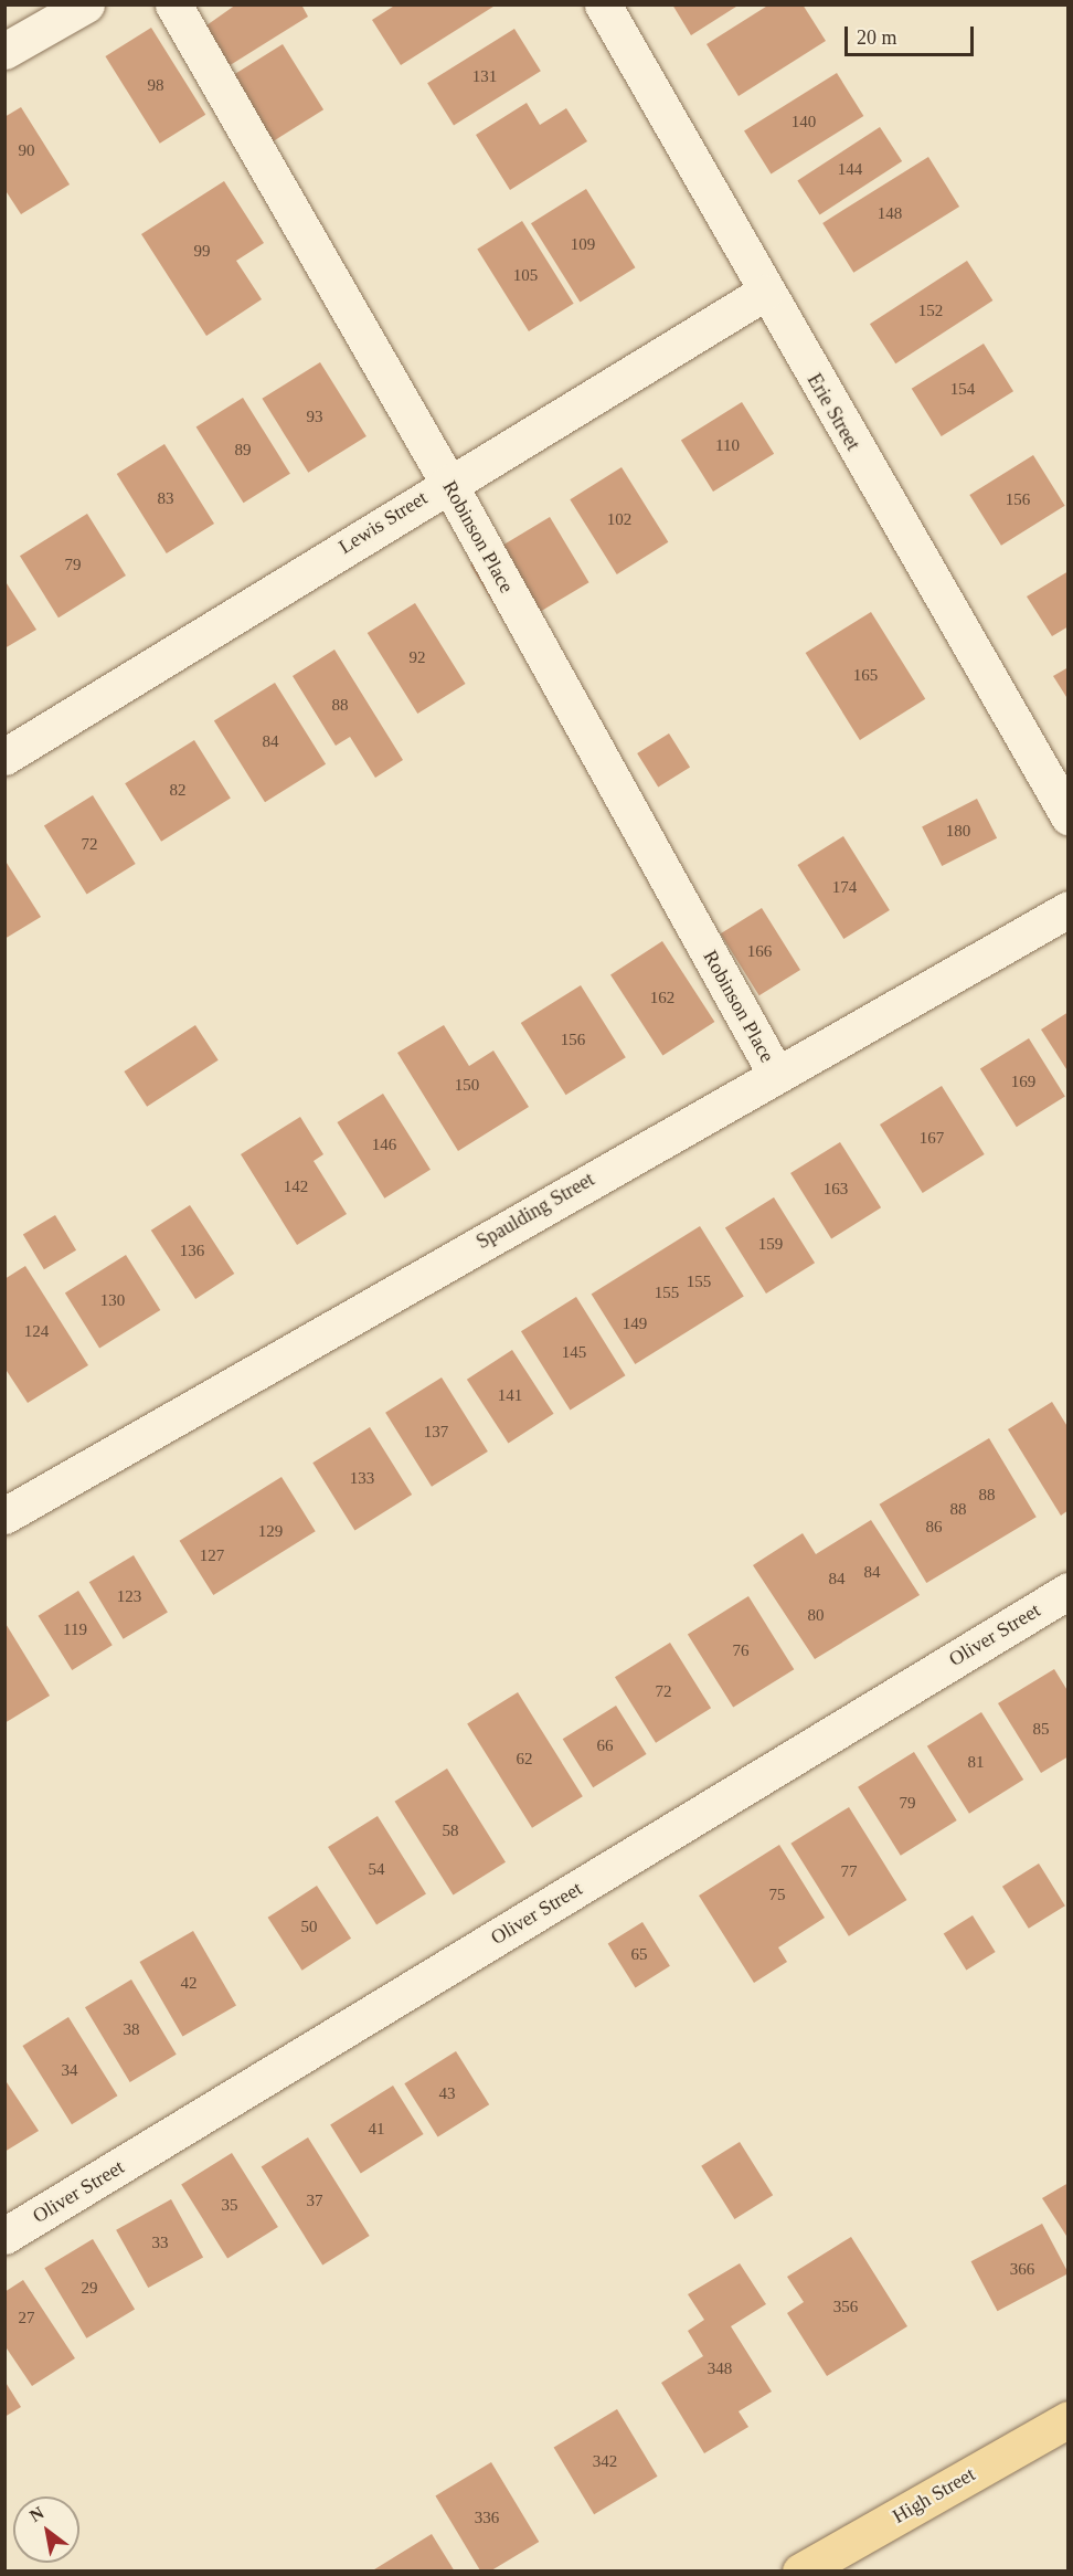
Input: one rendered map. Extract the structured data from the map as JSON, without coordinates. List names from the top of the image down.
{
  "streets": {
    "main road": ["High Street"],
    "street": [
      "Erie Street",
      "Lewis Street",
      "Robinson Place",
      "Spaulding Street",
      "Oliver Street"
    ]
  },
  "crossings": [
    ["Erie Street", "Lewis Street"],
    ["Lewis Street", "Robinson Place"],
    ["Robinson Place", "Spaulding Street"]
  ],
  "house_numbers": [
    "131",
    "98",
    "140",
    "90",
    "144",
    "148",
    "109",
    "99",
    "105",
    "152",
    "154",
    "93",
    "110",
    "89",
    "83",
    "156",
    "102",
    "79",
    "92",
    "165",
    "88",
    "84",
    "82",
    "180",
    "72",
    "174",
    "166",
    "162",
    "156",
    "169",
    "150",
    "167",
    "146",
    "142",
    "163",
    "159",
    "136",
    "155",
    "155",
    "130",
    "149",
    "124",
    "145",
    "141",
    "137",
    "133",
    "88",
    "88",
    "86",
    "129",
    "127",
    "84",
    "84",
    "123",
    "80",
    "119",
    "76",
    "72",
    "85",
    "66",
    "62",
    "81",
    "79",
    "58",
    "54",
    "77",
    "75",
    "50",
    "65",
    "42",
    "38",
    "34",
    "43",
    "41",
    "37",
    "35",
    "33",
    "366",
    "29",
    "356",
    "27",
    "348",
    "342",
    "336"
  ],
  "scale_bar": "20 m",
  "north": "top left"
}
